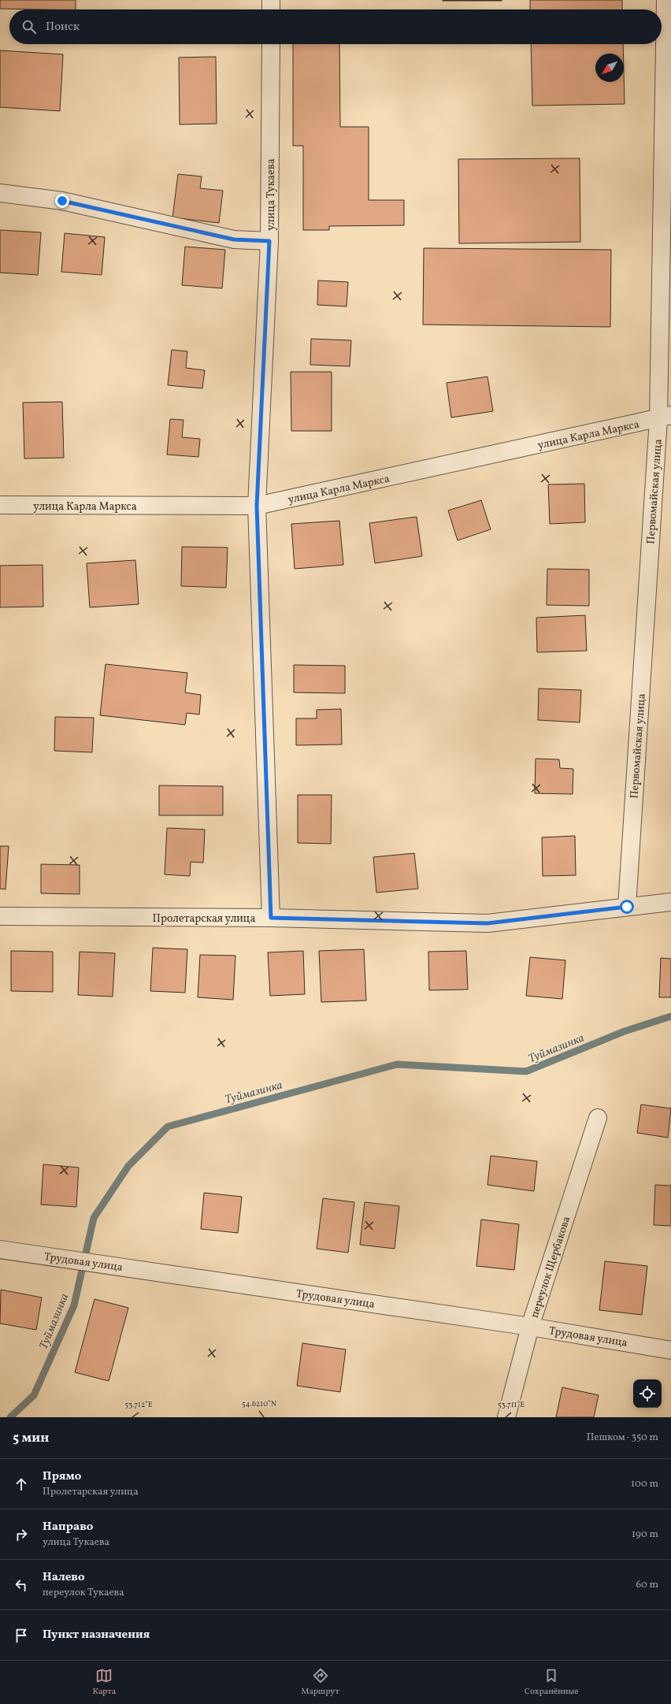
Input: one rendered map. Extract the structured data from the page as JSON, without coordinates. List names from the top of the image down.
{
  "streets": {
    "street": [
      "улица Тукаева",
      "улица Карла Маркса",
      "Первомайская улица",
      "Пролетарская улица",
      "Трудовая улица",
      "переулок Щербакова"
    ]
  },
  "crossings": [
    ["улица Тукаева", "улица Карла Маркса"],
    ["улица Тукаева", "Пролетарская улица"],
    ["улица Карла Маркса", "Первомайская улица"],
    ["Первомайская улица", "Пролетарская улица"],
    ["Трудовая улица", "переулок Щербакова"]
  ],
  "water": ["Туймазинка"],
  "north": "bottom left",
  "page": {
    "search": "Поиск",
    "heading": ["5 мин", "Пешком · 350 m"],
    "list": [
      ["Прямо", "Пролетарская улица", "100 m"],
      ["Направо", "улица Тукаева", "190 m"],
      ["Налево", "переулок Тукаева", "60 m"],
      "Пункт назначения"
    ],
    "nav": ["Карта", "Маршрут", "Сохранённые"]
  },
  "coordinates": ["54.6210°N", "53.712°E", "53.711°E"]
}
